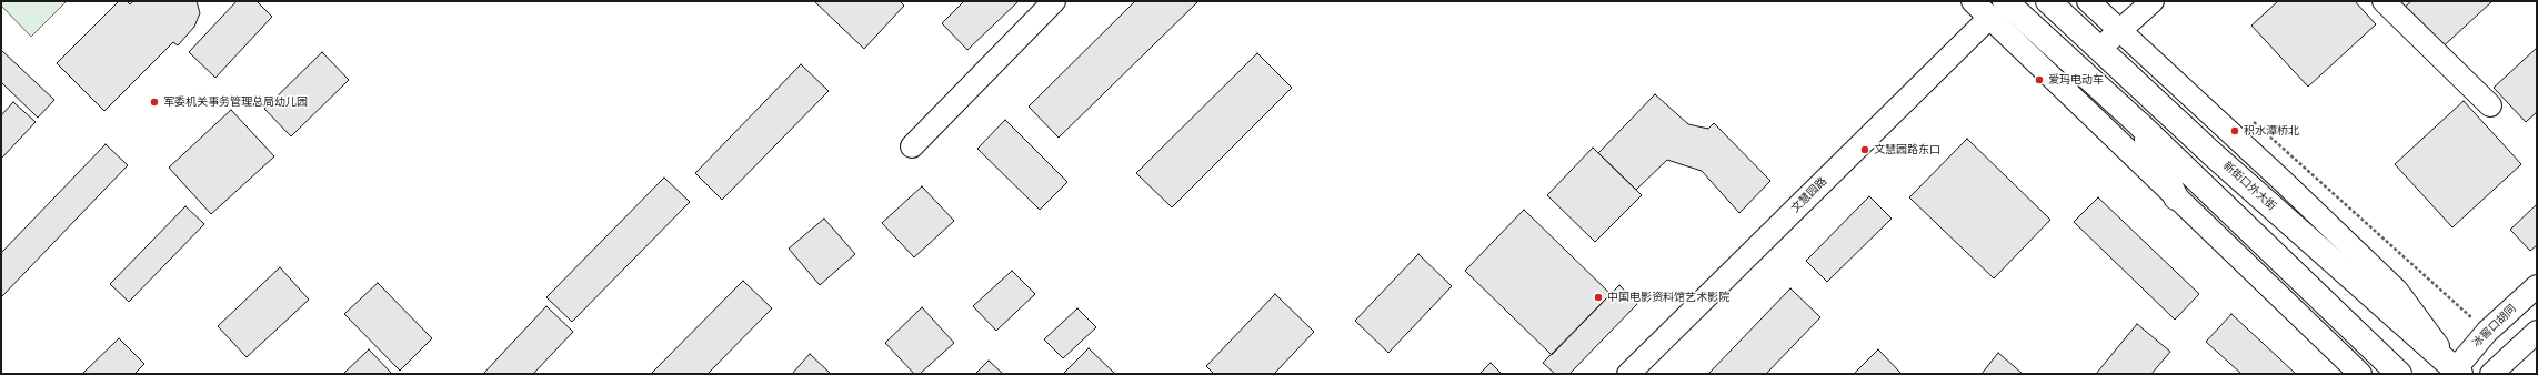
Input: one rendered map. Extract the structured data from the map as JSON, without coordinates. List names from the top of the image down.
{
  "streets": {
    "main road": ["新街口外大街"],
    "street": ["文慧园路", "冰窖口胡同"]
  },
  "crossings": [
    ["新街口外大街", "冰窖口胡同"]
  ],
  "places": [
    "爱玛电动车",
    "军委机关事务管理总局幼儿园",
    "积水潭桥北",
    "文慧园路东口",
    "中国电影资料馆艺术影院"
  ]
}
